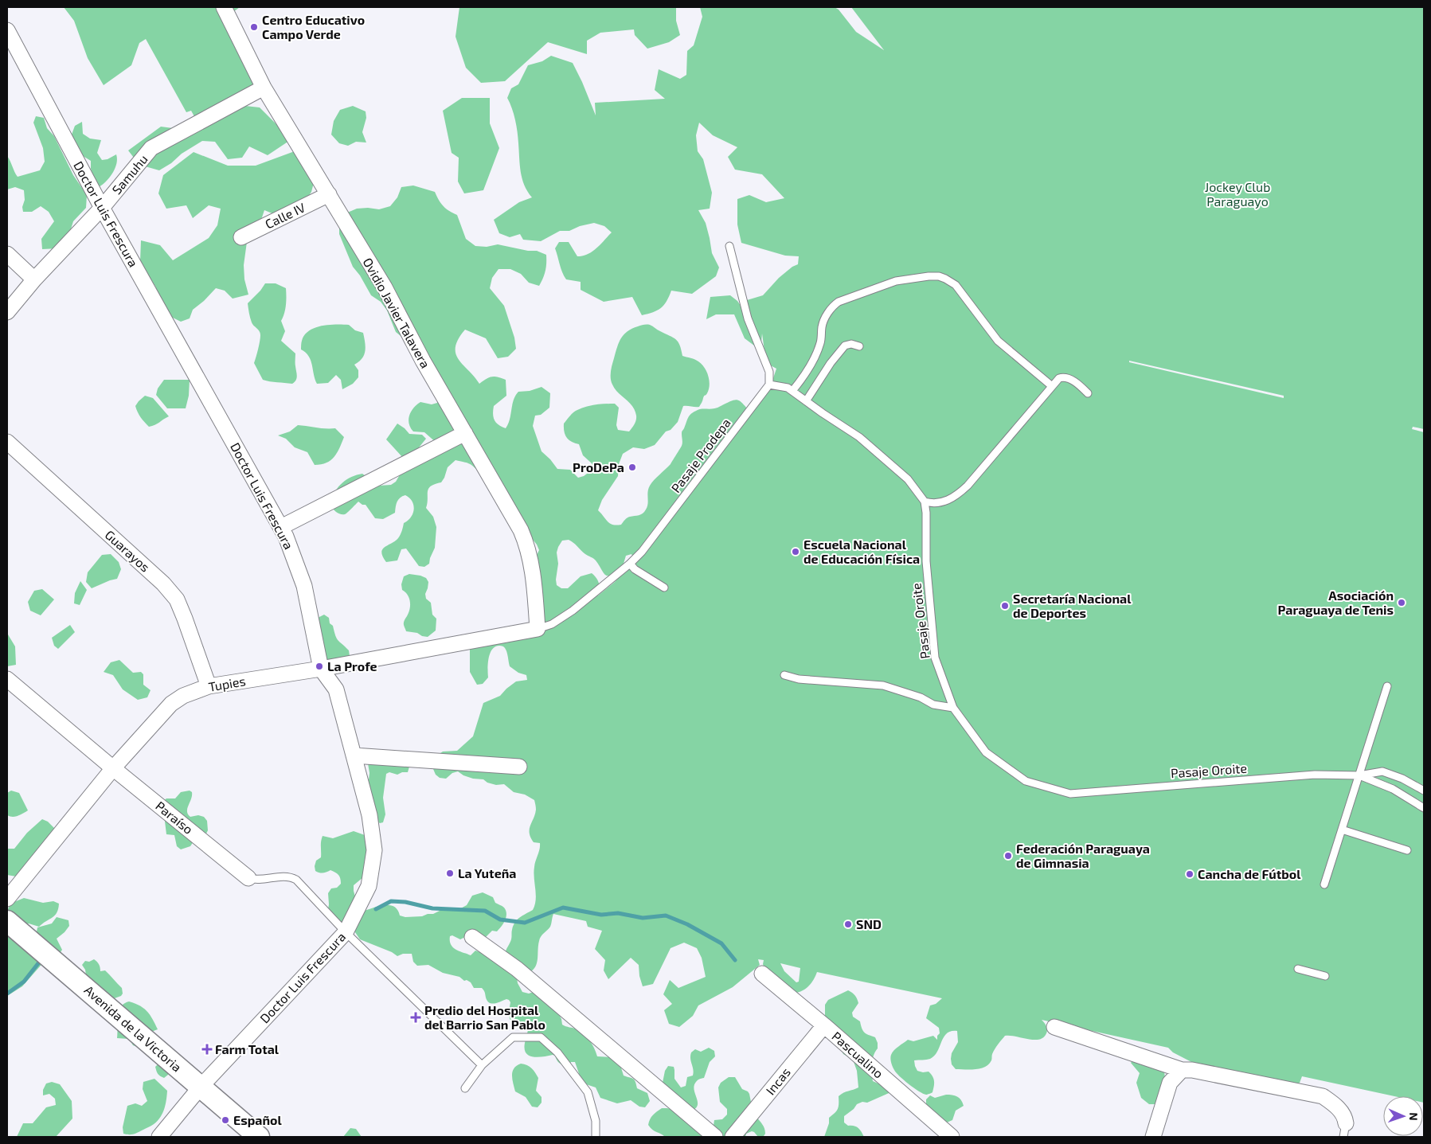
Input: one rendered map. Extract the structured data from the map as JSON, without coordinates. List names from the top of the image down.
{
  "streets": {
    "main road": ["Avenida de la Victoria"],
    "street": [
      "Samuhu",
      "Doctor Luis Frescura",
      "Calle IV",
      "Ovidio Javier Talavera",
      "Guarayos",
      "Tupies",
      "Paraíso",
      "Pascualino",
      "Incas"
    ],
    "lane": ["Pasaje Prodepa", "Pasaje Oroite"]
  },
  "crossings": [
    ["Samuhu", "Doctor Luis Frescura"],
    ["Samuhu", "Ovidio Javier Talavera"],
    ["Doctor Luis Frescura", "Tupies"],
    ["Doctor Luis Frescura", "Paraíso"],
    ["Doctor Luis Frescura", "Avenida de la Victoria"],
    ["Calle IV", "Ovidio Javier Talavera"],
    ["Ovidio Javier Talavera", "Pasaje Prodepa"],
    ["Ovidio Javier Talavera", "Tupies"],
    ["Pasaje Prodepa", "Pasaje Oroite"],
    ["Pasaje Prodepa", "Tupies"],
    ["Guarayos", "Tupies"],
    ["Tupies", "Paraíso"],
    ["Pascualino", "Incas"]
  ],
  "parks": ["Jockey Club Paraguayo"],
  "places": {
    "other": [
      "Centro Educativo Campo Verde",
      "ProDePa",
      "Escuela Nacional de Educación Física",
      "Asociación Paraguaya de Tenis",
      "Secretaría Nacional de Deportes",
      "La Profe",
      "Federación Paraguaya de Gimnasia",
      "La Yuteña",
      "Cancha de Fútbol",
      "SND",
      "Español"
    ],
    "health": ["Predio del Hospital del Barrio San Pablo", "Farm Total"]
  },
  "north": "right"
}
